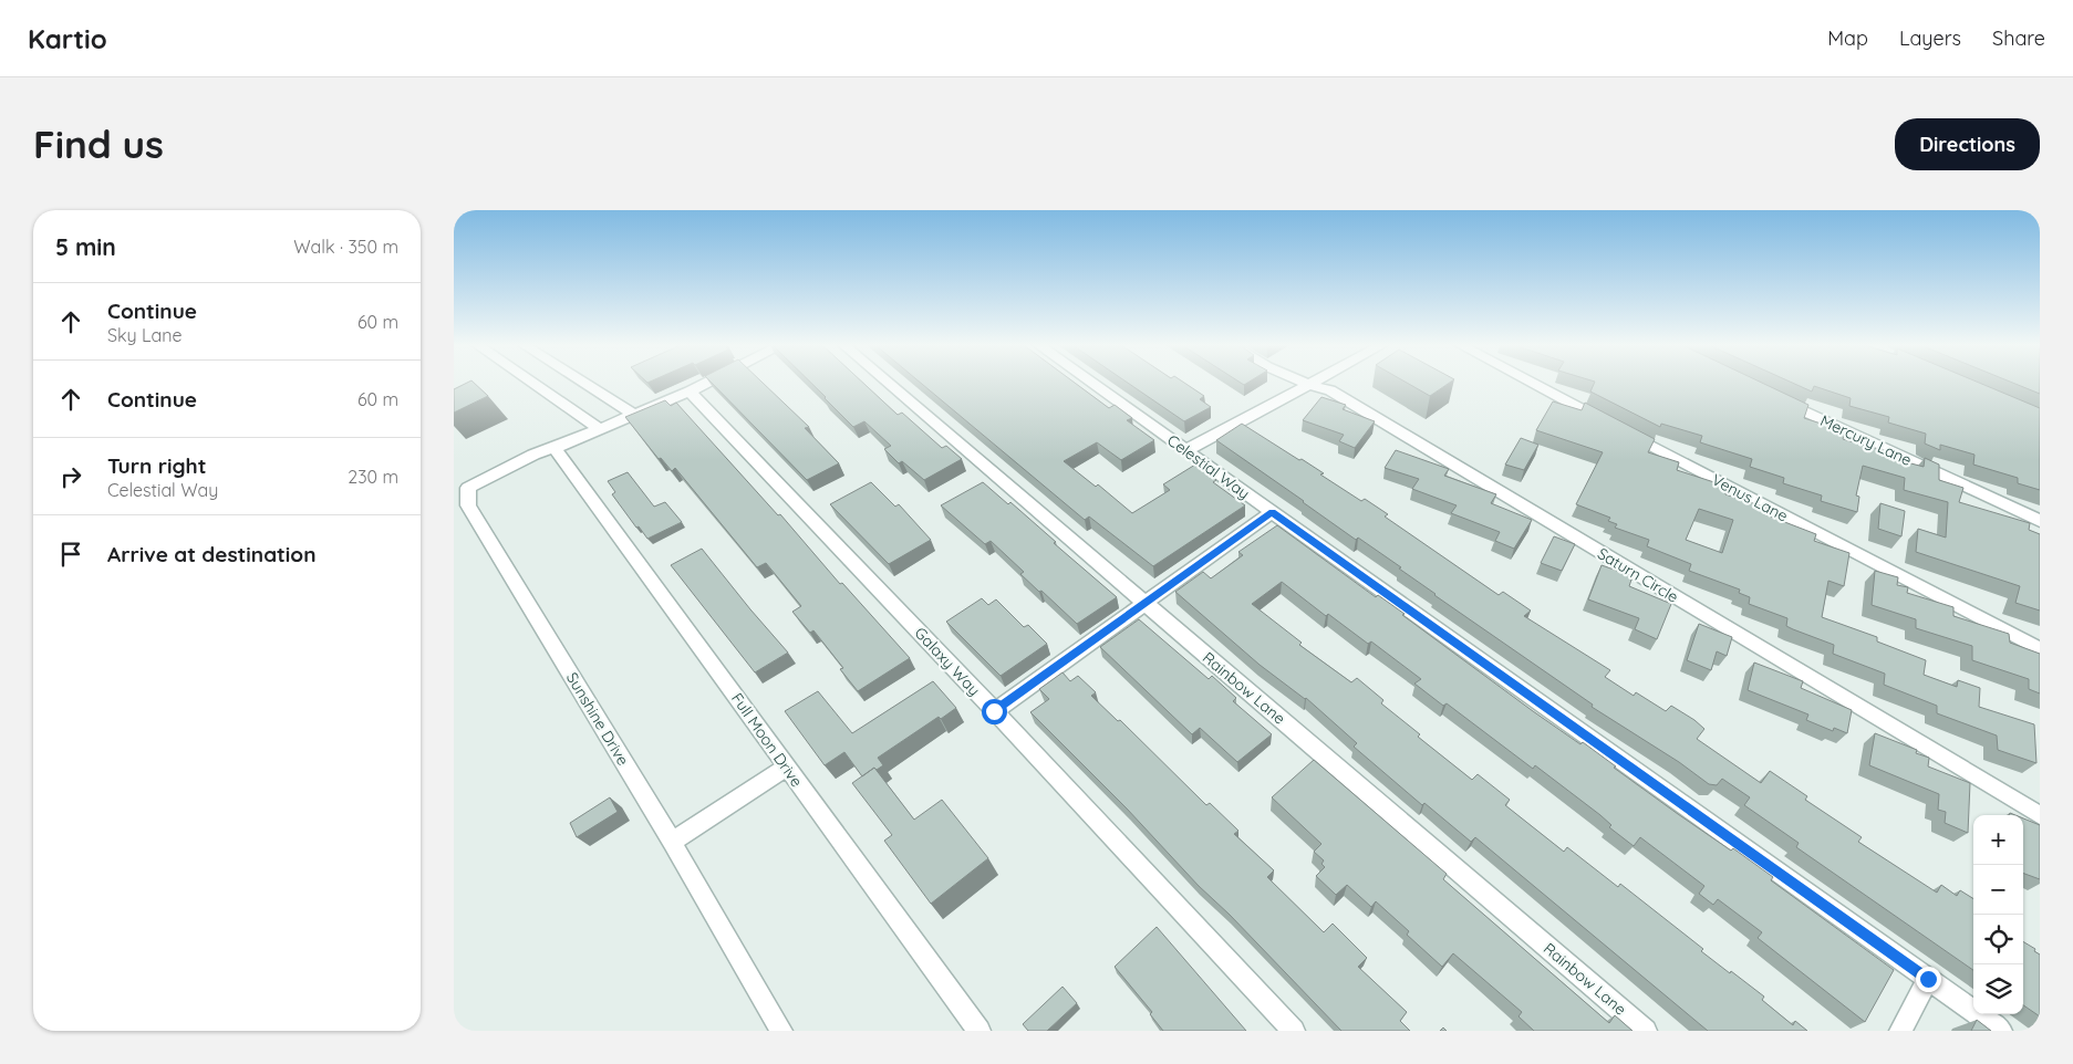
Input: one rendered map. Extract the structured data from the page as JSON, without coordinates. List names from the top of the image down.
{
  "streets": {
    "street": [
      "Mercury Lane",
      "Celestial Way",
      "Venus Lane",
      "Saturn Circle",
      "Galaxy Way",
      "Rainbow Lane",
      "Sunshine Drive",
      "Full Moon Drive"
    ]
  },
  "crossings": [
    ["Sunshine Drive", "Full Moon Drive"]
  ],
  "page": {
    "header": "Kartio",
    "nav": ["Map", "Layers", "Share"],
    "buttons": "Directions",
    "title": "Find us",
    "heading": ["5 min", "Walk · 350 m"],
    "list": [
      ["Continue", "Sky Lane", "60 m"],
      ["Continue", "60 m"],
      ["Turn right", "Celestial Way", "230 m"],
      "Arrive at destination"
    ],
    "map_buttons": ["+", "−"]
  }
}
